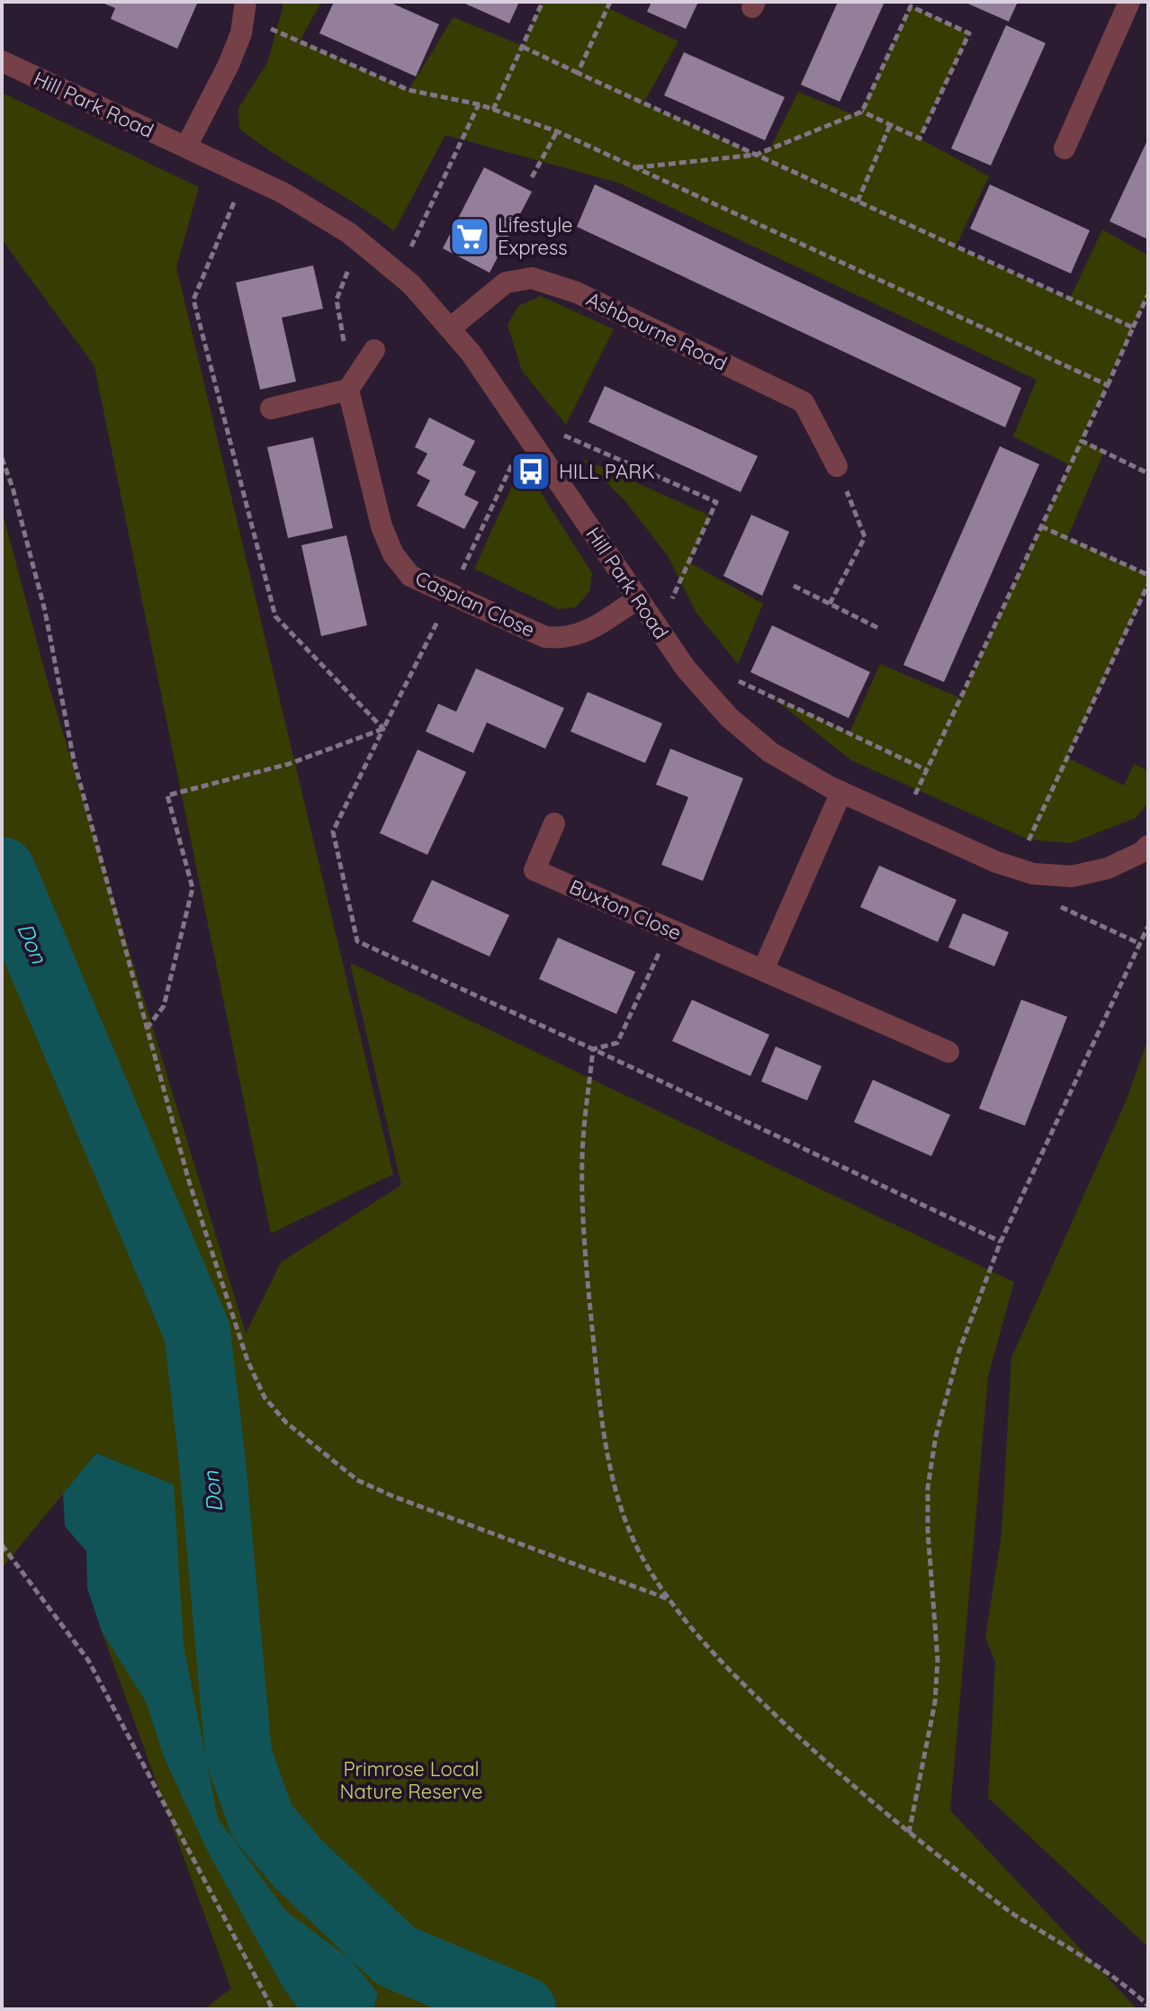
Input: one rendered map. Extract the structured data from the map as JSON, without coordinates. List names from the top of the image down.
{
  "streets": {
    "street": [
      "Hill Park Road",
      "Ashbourne Road",
      "Caspian Close",
      "Buxton Close"
    ]
  },
  "crossings": [
    ["Hill Park Road", "Ashbourne Road"],
    ["Hill Park Road", "Caspian Close"]
  ],
  "water": ["Don"],
  "parks": ["Primrose Local Nature Reserve"],
  "places": {
    "supermarket": ["Lifestyle Express"],
    "bus stop": ["HILL PARK"]
  }
}
